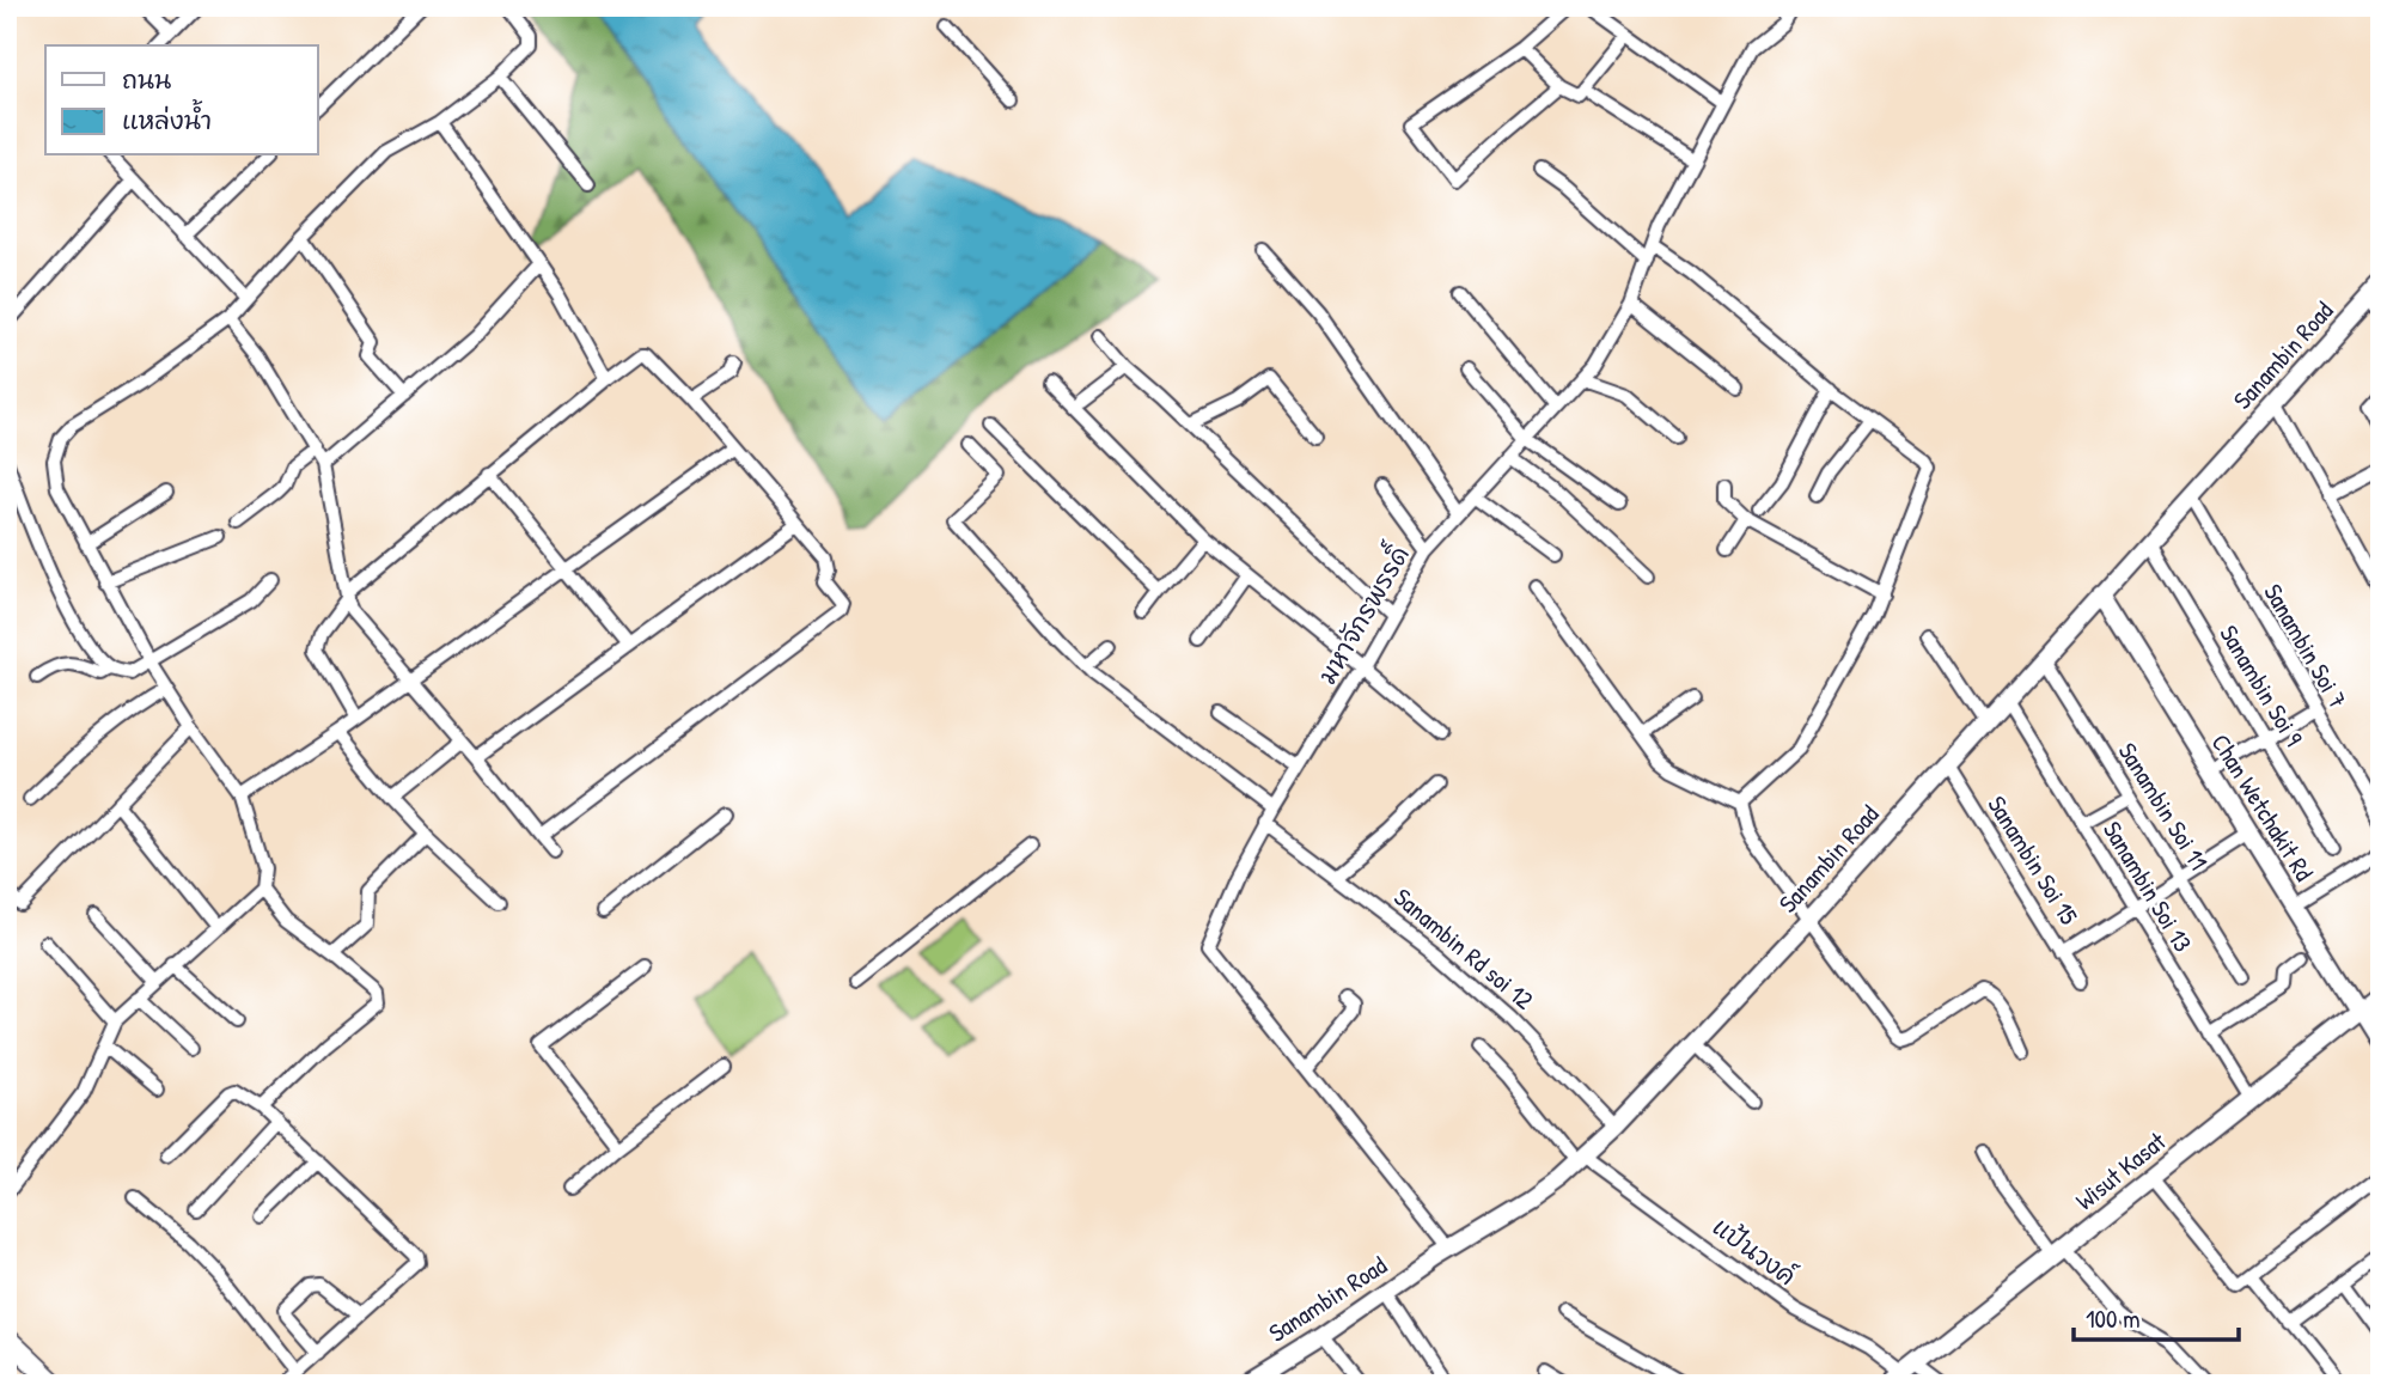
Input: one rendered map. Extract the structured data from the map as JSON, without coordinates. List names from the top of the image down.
{
  "streets": {
    "street": [
      "Sanambin Road",
      "มหาจักรพรรดิ์",
      "Sanambin Soi 7",
      "Sanambin Soi 9",
      "Sanambin Soi 11",
      "Chan Wetchakit Rd",
      "Sanambin Soi 15",
      "Sanambin Soi 13",
      "Sanambin Rd soi 12",
      "Wisut Kasat",
      "แป้นวงค์"
    ]
  },
  "crossings": [
    ["Sanambin Road", "มหาจักรพรรดิ์"],
    ["Sanambin Road", "Sanambin Soi 7"],
    ["Sanambin Road", "Sanambin Soi 9"],
    ["Sanambin Road", "Sanambin Soi 11"],
    ["Sanambin Road", "Chan Wetchakit Rd"],
    ["Sanambin Road", "Sanambin Soi 15"],
    ["Sanambin Road", "Sanambin Soi 13"],
    ["Sanambin Road", "Sanambin Rd soi 12"],
    ["Sanambin Road", "แป้นวงค์"],
    ["มหาจักรพรรดิ์", "Sanambin Rd soi 12"],
    ["Chan Wetchakit Rd", "Wisut Kasat"],
    ["Sanambin Soi 13", "Wisut Kasat"],
    ["Wisut Kasat", "แป้นวงค์"]
  ],
  "legend": ["ถนน", "แหล่งน้ำ"],
  "scale_bar": "100 m"
}
